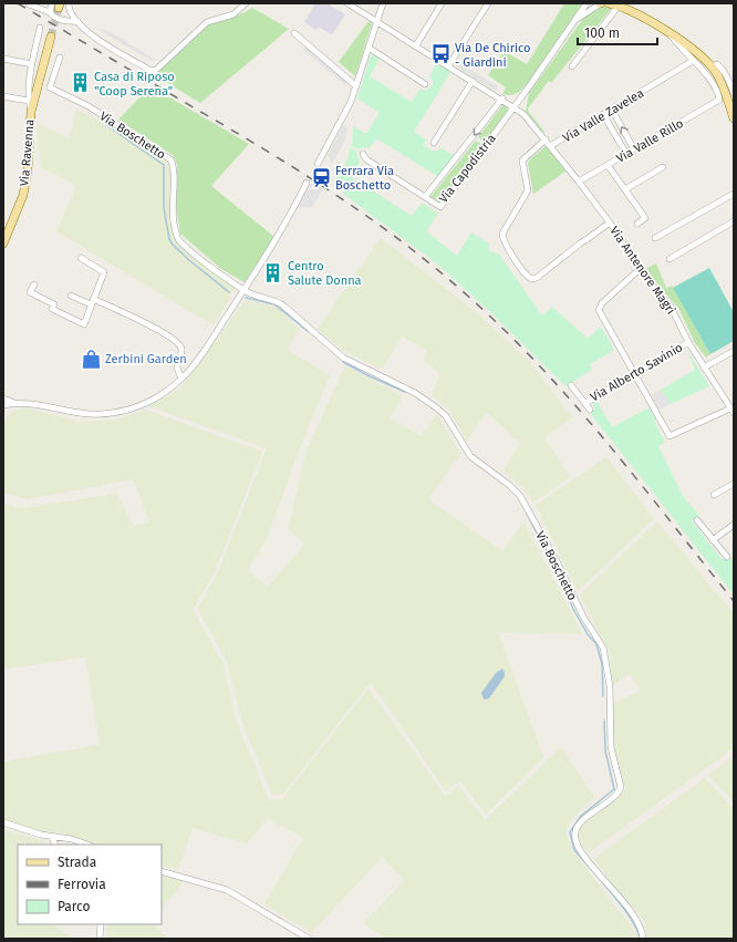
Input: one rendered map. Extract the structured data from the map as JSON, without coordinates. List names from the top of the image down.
{
  "streets": {
    "main road": ["Via Ravenna"],
    "street": [
      "Via Valle Zavelea",
      "Via Boschetto",
      "Via Valle Rillo",
      "Via Capodistria",
      "Via Antenore Magri",
      "Via Alberto Savinio"
    ]
  },
  "crossings": [
    ["Via Valle Zavelea", "Via Valle Rillo"],
    ["Via Valle Zavelea", "Via Antenore Magri"],
    ["Via Antenore Magri", "Via Alberto Savinio"]
  ],
  "places": {
    "bus stop": ["Via De Chirico - Giardini"],
    "building": ["Casa di Riposo \"Coop Serena\"", "Centro Salute Donna"],
    "station": ["Ferrara Via Boschetto"],
    "shop": ["Zerbini Garden"]
  },
  "legend": ["Strada", "Ferrovia", "Parco"],
  "scale_bar": "100 m"
}
